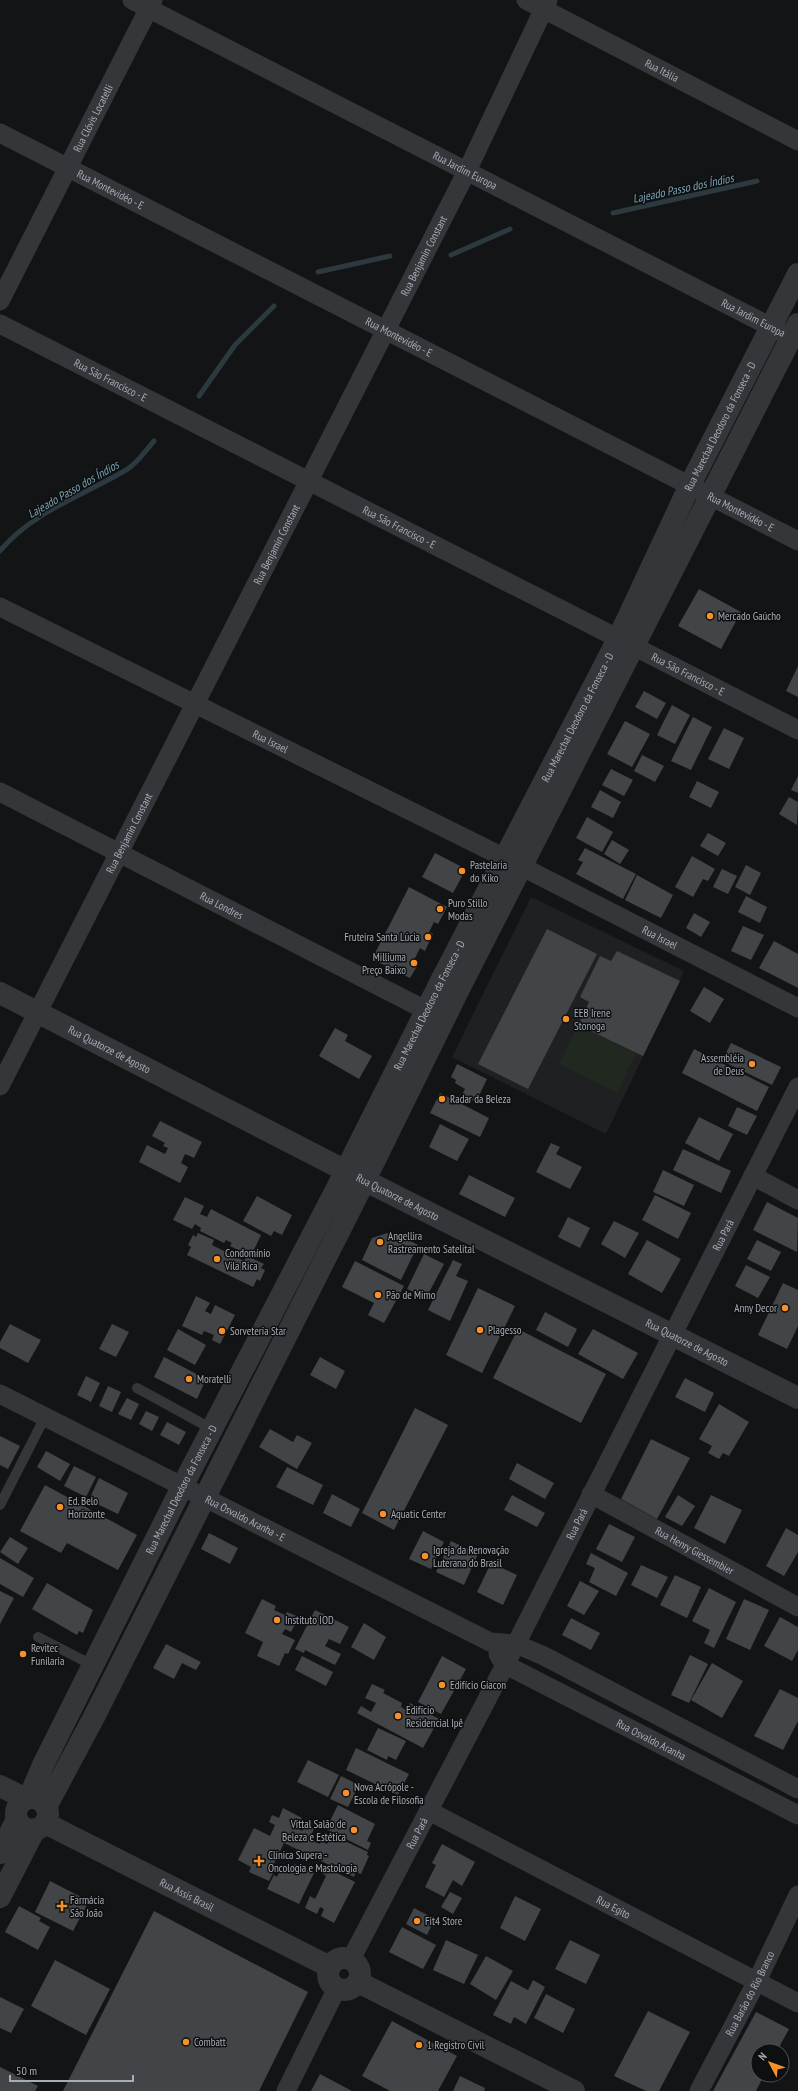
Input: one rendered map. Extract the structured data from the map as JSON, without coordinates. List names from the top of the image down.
{
  "streets": {
    "street": [
      "Rua Itália",
      "Rua Clóvis Locatelli",
      "Rua Jardim Europa",
      "Rua Montevidéo - E",
      "Rua Benjamin Constant",
      "Rua São Francisco - E",
      "Rua Marechal Deodoro da Fonseca - D",
      "Rua Israel",
      "Rua Londres",
      "Rua Quatorze de Agosto",
      "Rua Pará",
      "Rua Osvaldo Aranha - E",
      "Rua Henry Giessembier",
      "Rua Osvaldo Aranha",
      "Rua Assis Brasil",
      "Rua Egito",
      "Rua Barão do Rio Branco"
    ]
  },
  "crossings": [
    ["Rua Itália", "Rua Benjamin Constant"],
    ["Rua Clóvis Locatelli", "Rua Jardim Europa"],
    ["Rua Clóvis Locatelli", "Rua Montevidéo - E"],
    ["Rua Jardim Europa", "Rua Benjamin Constant"],
    ["Rua Jardim Europa", "Rua Marechal Deodoro da Fonseca - D"],
    ["Rua Montevidéo - E", "Rua Benjamin Constant"],
    ["Rua Montevidéo - E", "Rua Marechal Deodoro da Fonseca - D"],
    ["Rua Benjamin Constant", "Rua São Francisco - E"],
    ["Rua Benjamin Constant", "Rua Israel"],
    ["Rua Benjamin Constant", "Rua Londres"],
    ["Rua Benjamin Constant", "Rua Quatorze de Agosto"],
    ["Rua São Francisco - E", "Rua Marechal Deodoro da Fonseca - D"],
    ["Rua Marechal Deodoro da Fonseca - D", "Rua Israel"],
    ["Rua Marechal Deodoro da Fonseca - D", "Rua Londres"],
    ["Rua Marechal Deodoro da Fonseca - D", "Rua Quatorze de Agosto"],
    ["Rua Marechal Deodoro da Fonseca - D", "Rua Osvaldo Aranha - E"],
    ["Rua Marechal Deodoro da Fonseca - D", "Rua Assis Brasil"],
    ["Rua Quatorze de Agosto", "Rua Pará"],
    ["Rua Pará", "Rua Osvaldo Aranha - E"],
    ["Rua Pará", "Rua Henry Giessembier"],
    ["Rua Pará", "Rua Osvaldo Aranha"],
    ["Rua Pará", "Rua Assis Brasil"],
    ["Rua Pará", "Rua Egito"],
    ["Rua Egito", "Rua Barão do Rio Branco"]
  ],
  "water": ["Lajeado Passo dos Índios"],
  "places": {
    "other": [
      "Mercado Gaúcho",
      "Pastelaria do Kiko",
      "Puro Stillo Modas",
      "Fruteira Santa Lúcia",
      "Milliuma Preço Baixo",
      "EEB Irene Stonoga",
      "Assembléia de Deus",
      "Radar da Beleza",
      "Angellira Rastreamento Satelital",
      "Condomínio Vila Rica",
      "Pão de Mimo",
      "Anny Decor",
      "Plagesso",
      "Sorveteria Star",
      "Moratelli",
      "Ed. Belo Horizonte",
      "Aquatic Center",
      "Igreja da Renovação Luterana do Brasil",
      "Instituto IOD",
      "Revitec Funilaria",
      "Edifício Giacon",
      "Edifício Residencial Ipê",
      "Nova Acrópole - Escola de Filosofia",
      "Vittal Salão de Beleza e Estética",
      "Fit4 Store",
      "Combatt",
      "1 Registro Civil"
    ],
    "health": ["Clínica Supera - Oncologia e Mastologia", "Farmácia São João"]
  },
  "scale_bar": "50 m",
  "north": "top left"
}
